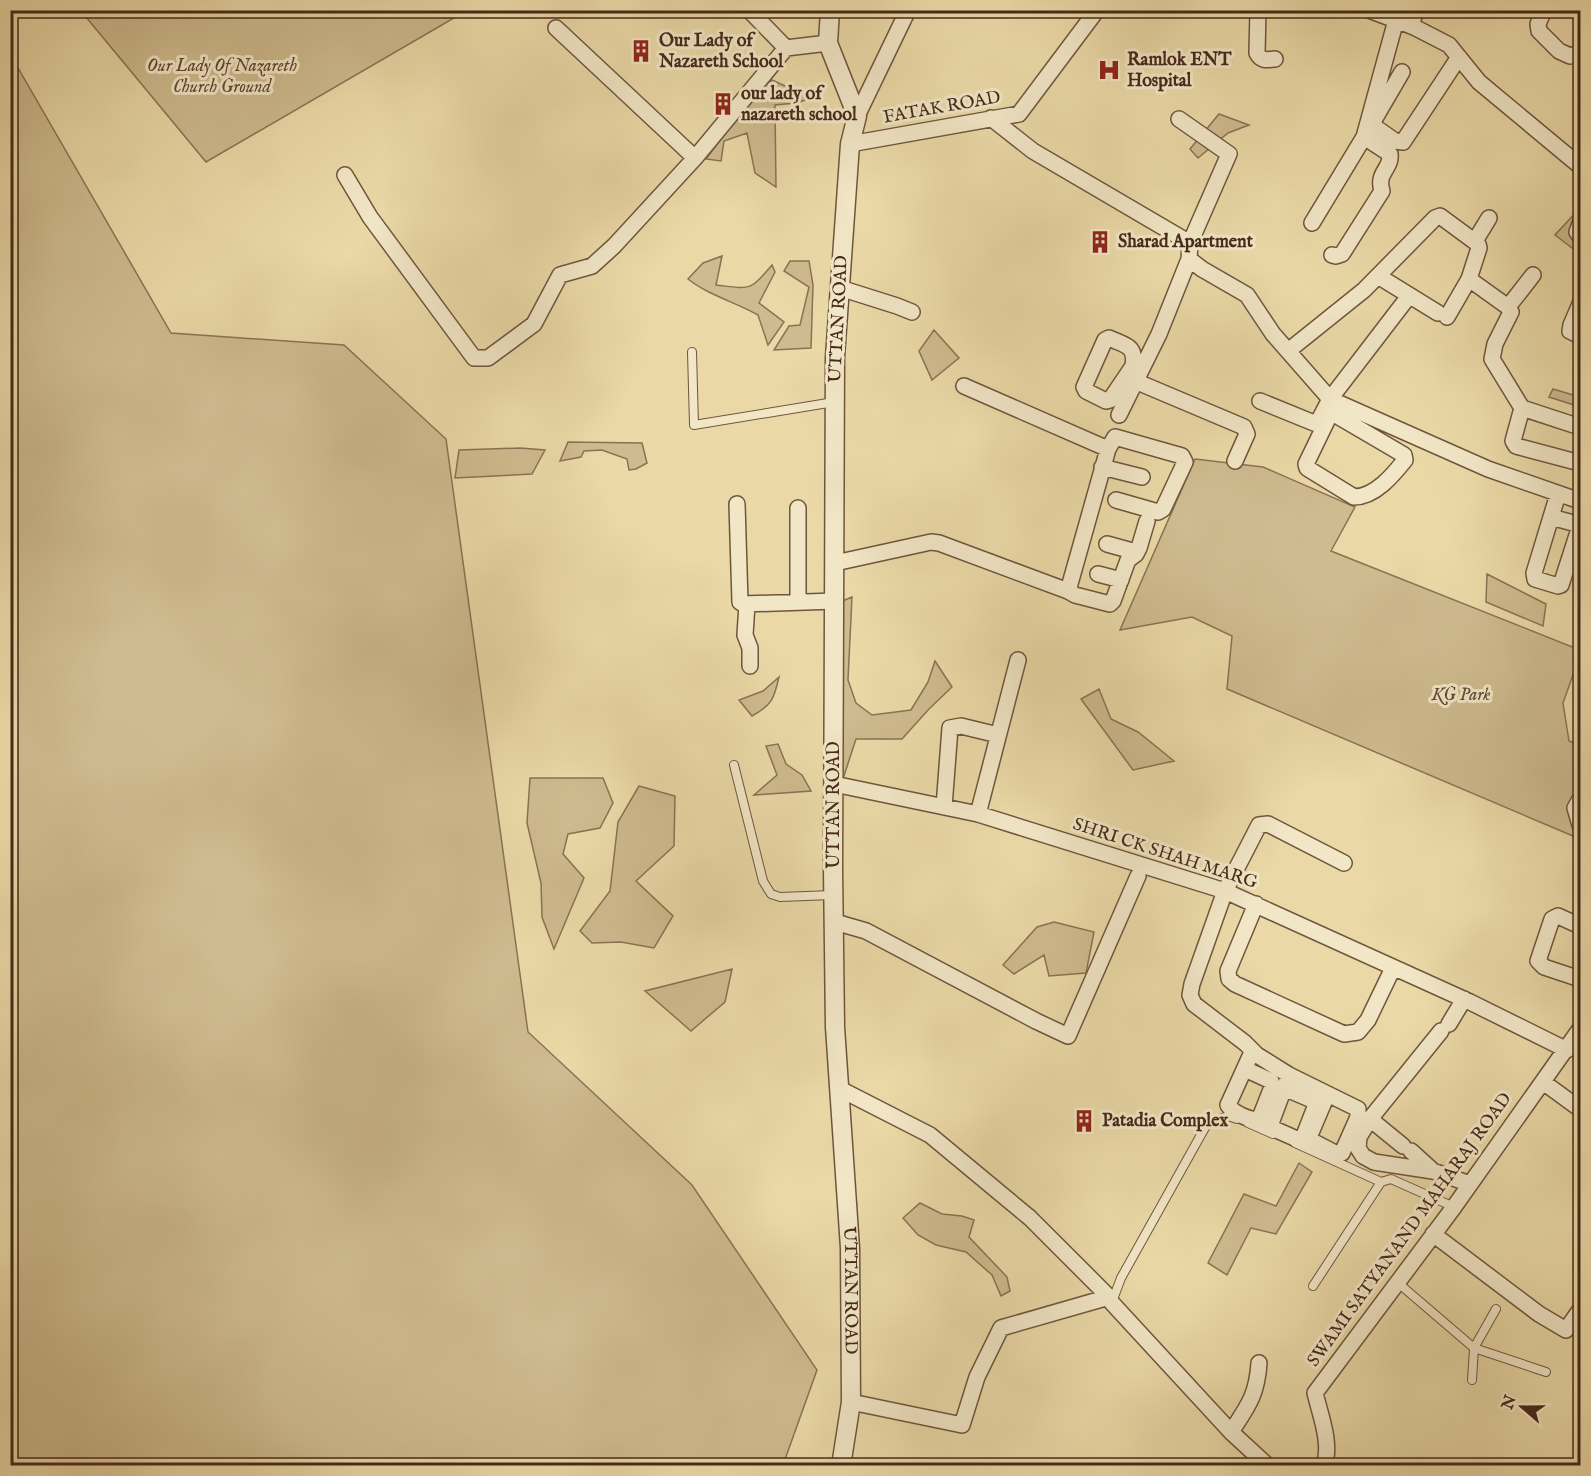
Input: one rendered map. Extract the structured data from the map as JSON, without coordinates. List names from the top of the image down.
{
  "streets": {
    "street": [
      "FATAK ROAD",
      "UTTAN ROAD",
      "SHRI CK SHAH MARG",
      "SWAMI SATYANAND MAHARAJ ROAD"
    ]
  },
  "crossings": [
    ["FATAK ROAD", "UTTAN ROAD"],
    ["UTTAN ROAD", "SHRI CK SHAH MARG"],
    ["SHRI CK SHAH MARG", "SWAMI SATYANAND MAHARAJ ROAD"]
  ],
  "parks": ["Our Lady Of Nazareth Church Ground", "KG Park"],
  "places": {
    "building": [
      "Our Lady of Nazareth School",
      "our lady of nazareth school",
      "Sharad Apartment",
      "Patadia Complex"
    ],
    "hospital": ["Ramlok ENT Hospital"]
  },
  "north": "left"
}
